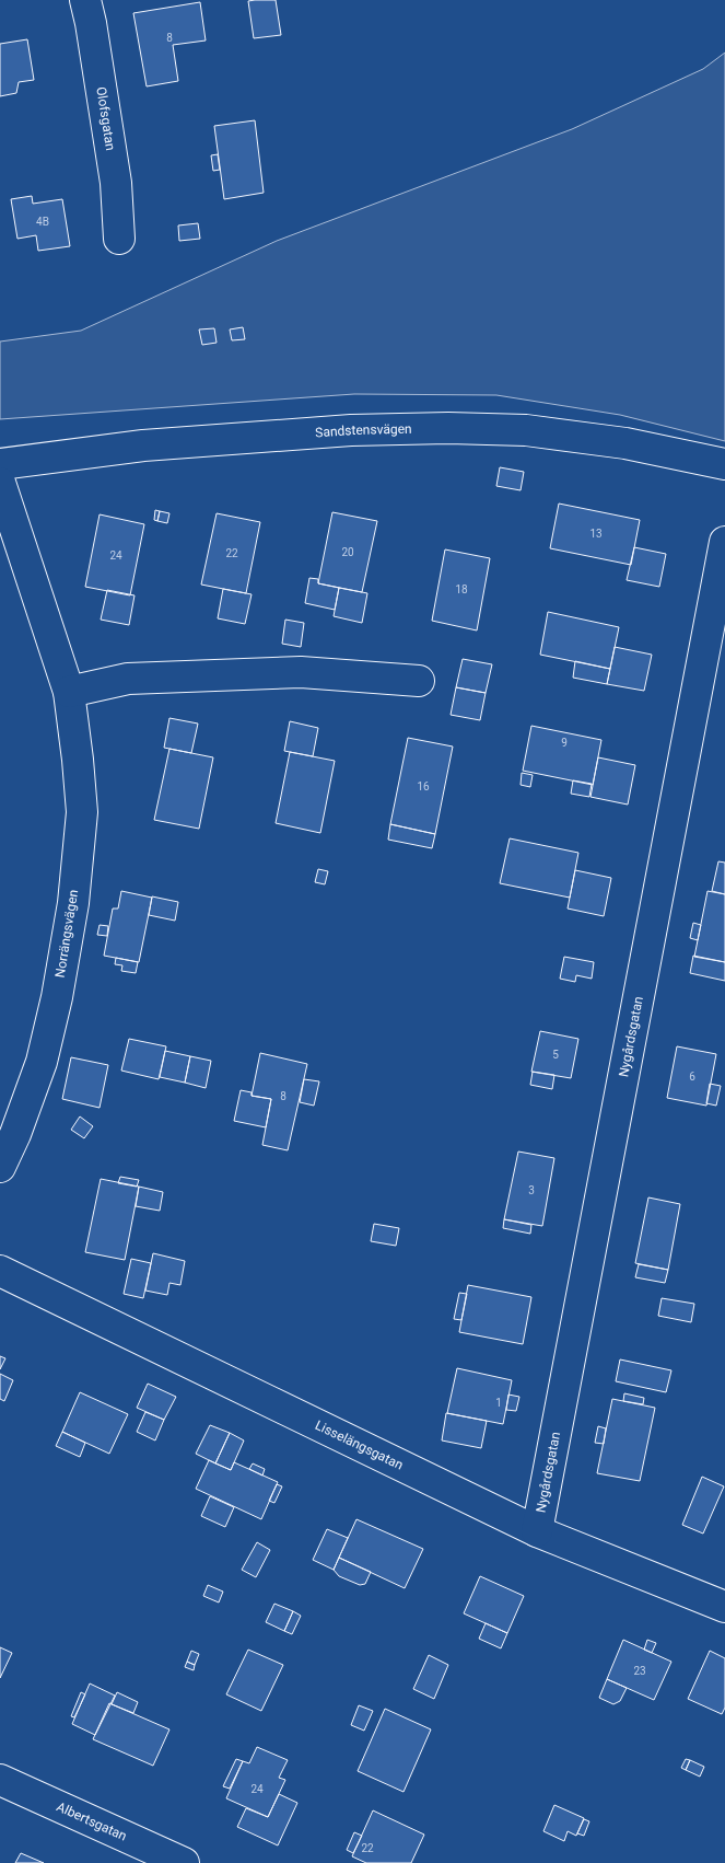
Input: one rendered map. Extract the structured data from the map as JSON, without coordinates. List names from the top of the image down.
{
  "streets": {
    "street": [
      "Olofsgatan",
      "Sandstensvägen",
      "Norrängsvägen",
      "Nygårdsgatan",
      "Lisselängsgatan",
      "Albertsgatan"
    ]
  },
  "crossings": [
    ["Nygårdsgatan", "Lisselängsgatan"]
  ],
  "house_numbers": [
    "8",
    "4B",
    "13",
    "20",
    "22",
    "24",
    "18",
    "9",
    "16",
    "5",
    "6",
    "8",
    "3",
    "1",
    "23",
    "24",
    "22"
  ]
}
